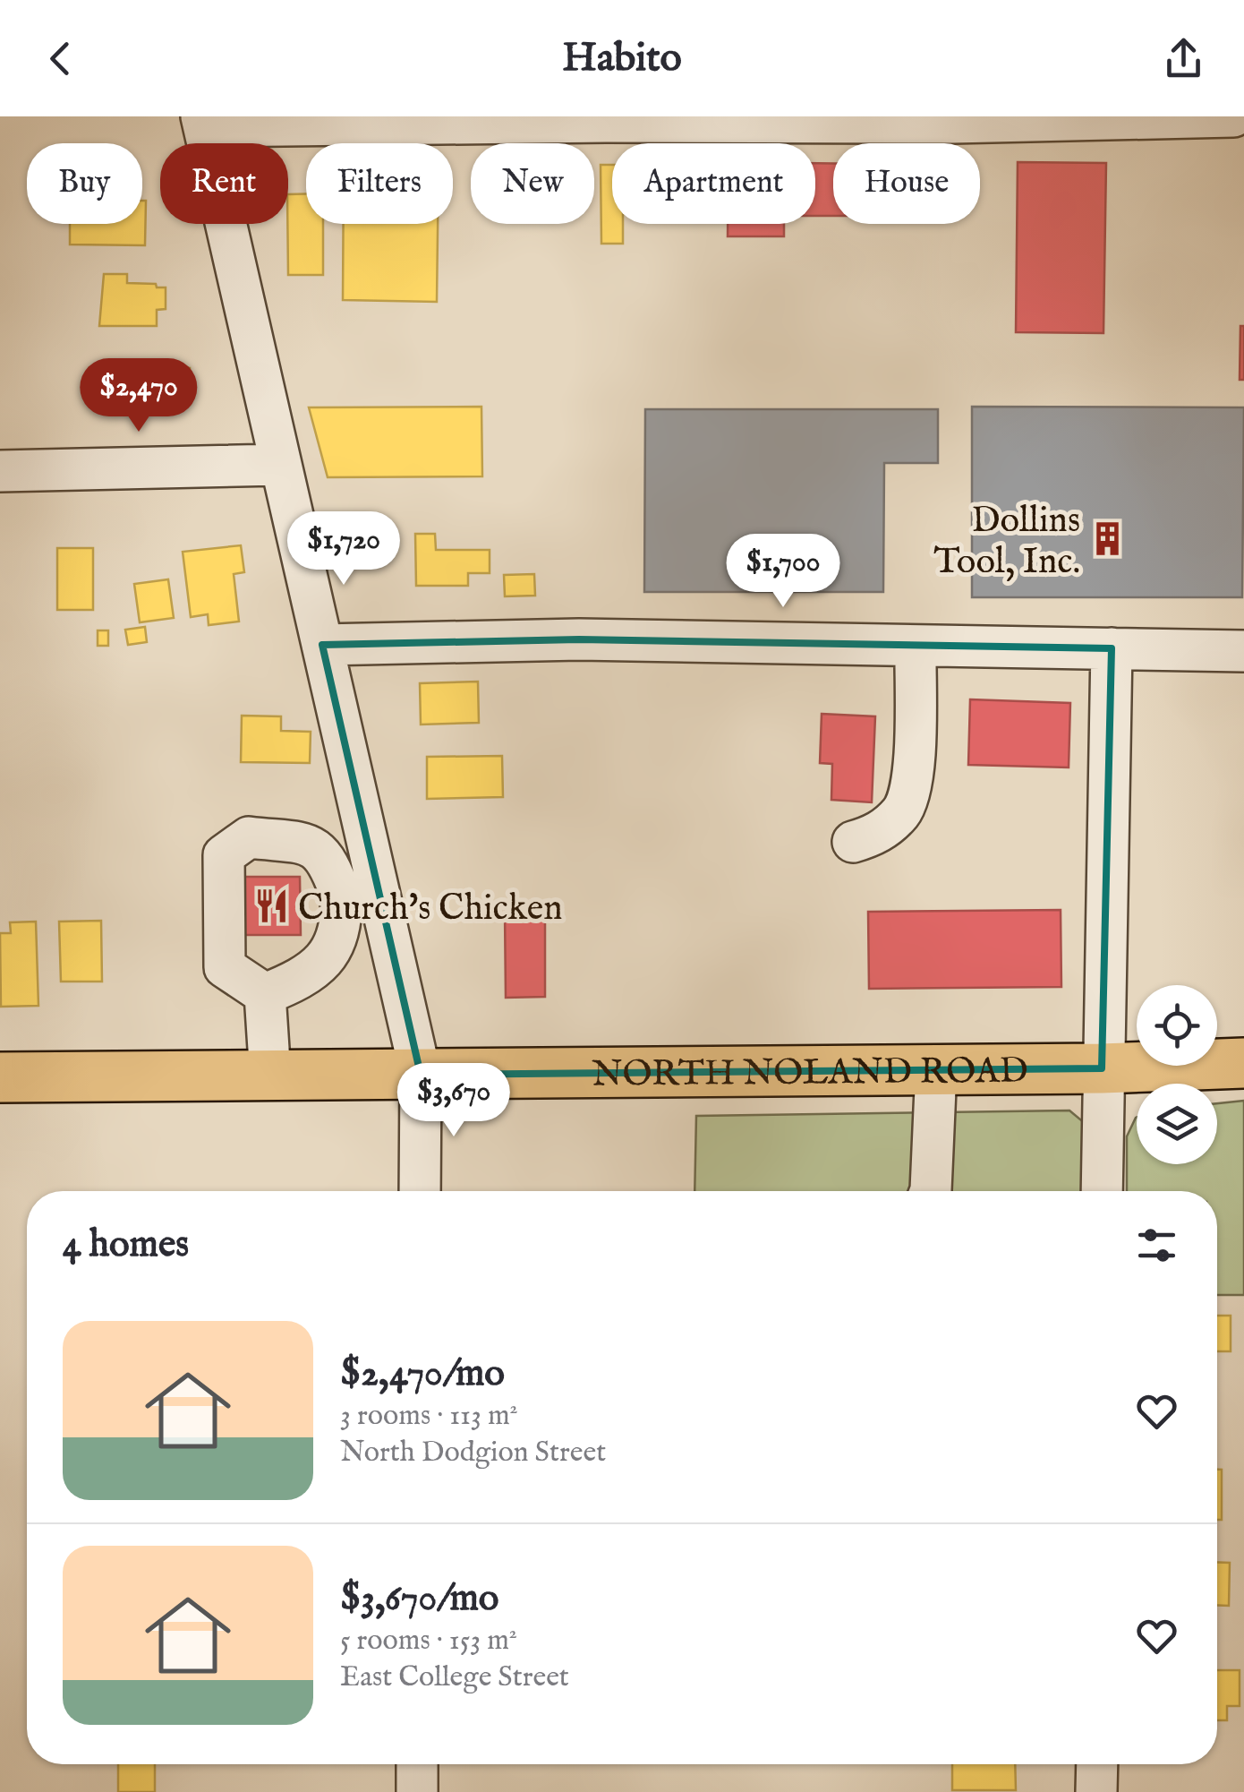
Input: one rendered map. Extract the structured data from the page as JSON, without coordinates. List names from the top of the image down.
{
  "streets": {
    "main road": ["NORTH NOLAND ROAD"]
  },
  "places": {
    "building": ["Dollins Tool, Inc."],
    "restaurant": ["Church's Chicken"]
  },
  "page": {
    "header": "Habito",
    "chip": [
      "Buy",
      "Rent",
      "Filters",
      "New",
      "Apartment",
      "House"
    ],
    "price": [
      "$2,470",
      "$1,720",
      "$1,700",
      "$3,670"
    ],
    "heading": "4 homes",
    "list": [
      {
        "name": "$2,470/mo",
        "note": "3 rooms · 113 m² · North Dodgion Street"
      },
      {
        "name": "$3,670/mo",
        "note": "5 rooms · 153 m² · East College Street"
      }
    ]
  }
}
